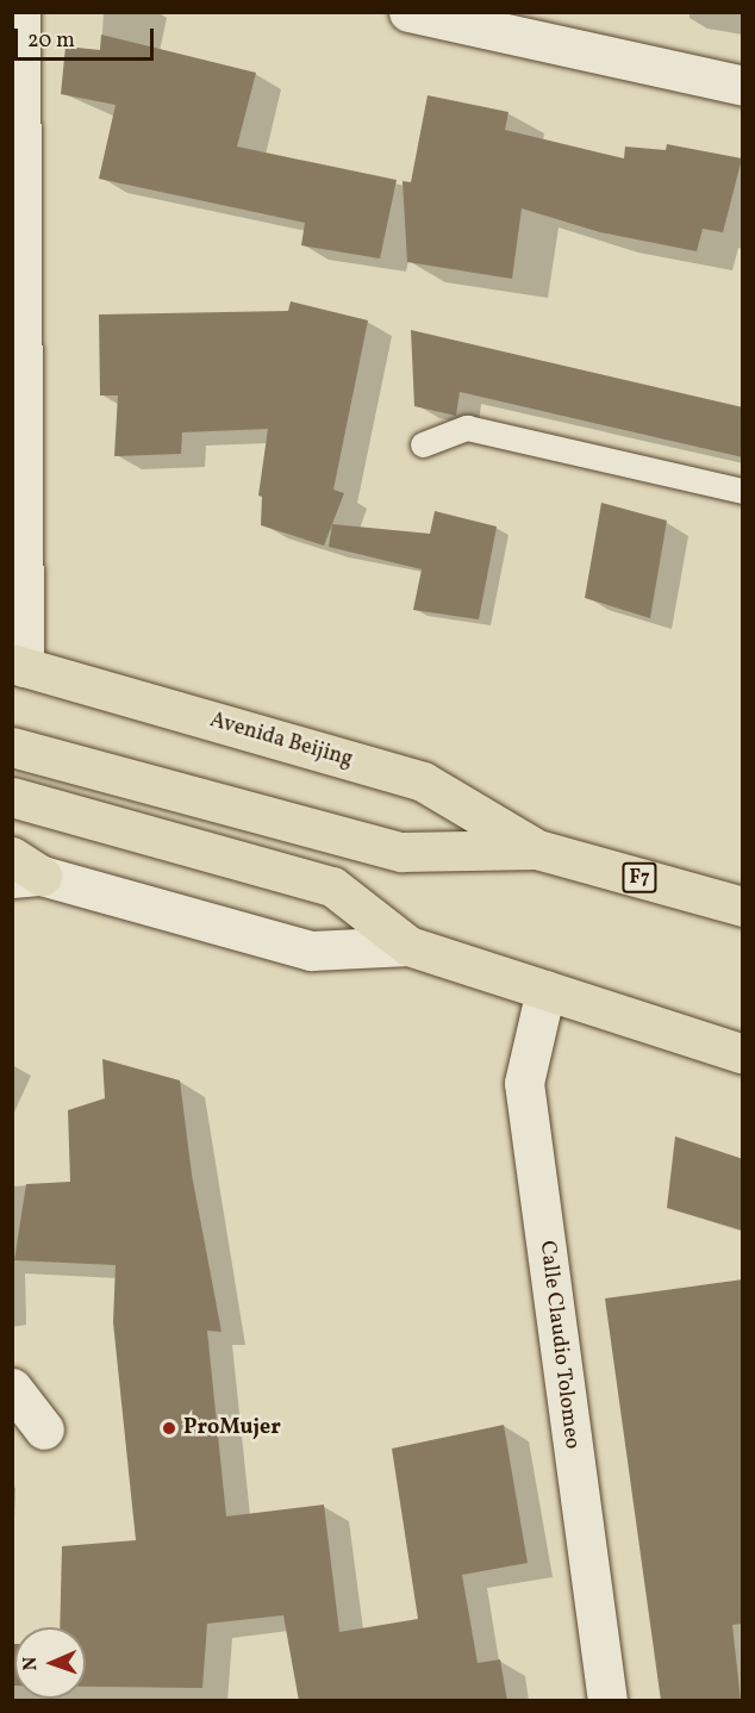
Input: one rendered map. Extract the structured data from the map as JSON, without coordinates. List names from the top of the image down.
{
  "streets": {
    "main road": ["Avenida Beijing", "F7"],
    "street": ["Calle Claudio Tolomeo"]
  },
  "places": ["ProMujer"],
  "scale_bar": "20 m",
  "north": "left"
}
